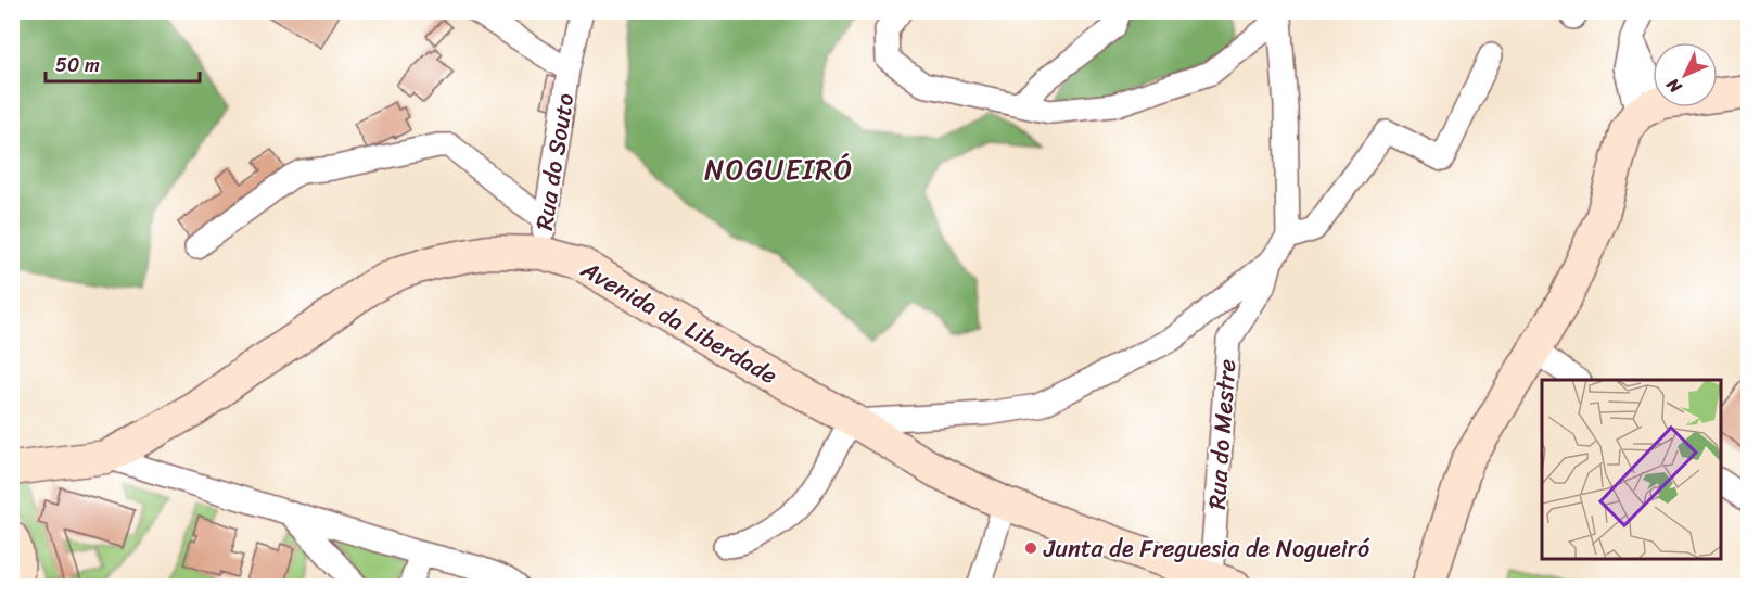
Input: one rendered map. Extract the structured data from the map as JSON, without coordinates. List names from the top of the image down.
{
  "streets": {
    "street": ["Rua do Souto", "Avenida da Liberdade", "Rua do Mestre"]
  },
  "crossings": [
    ["Rua do Souto", "Avenida da Liberdade"],
    ["Avenida da Liberdade", "Rua do Mestre"]
  ],
  "districts": ["NOGUEIRÓ"],
  "places": ["Junta de Freguesia de Nogueiró"],
  "scale_bar": "50 m",
  "north": "bottom left"
}
